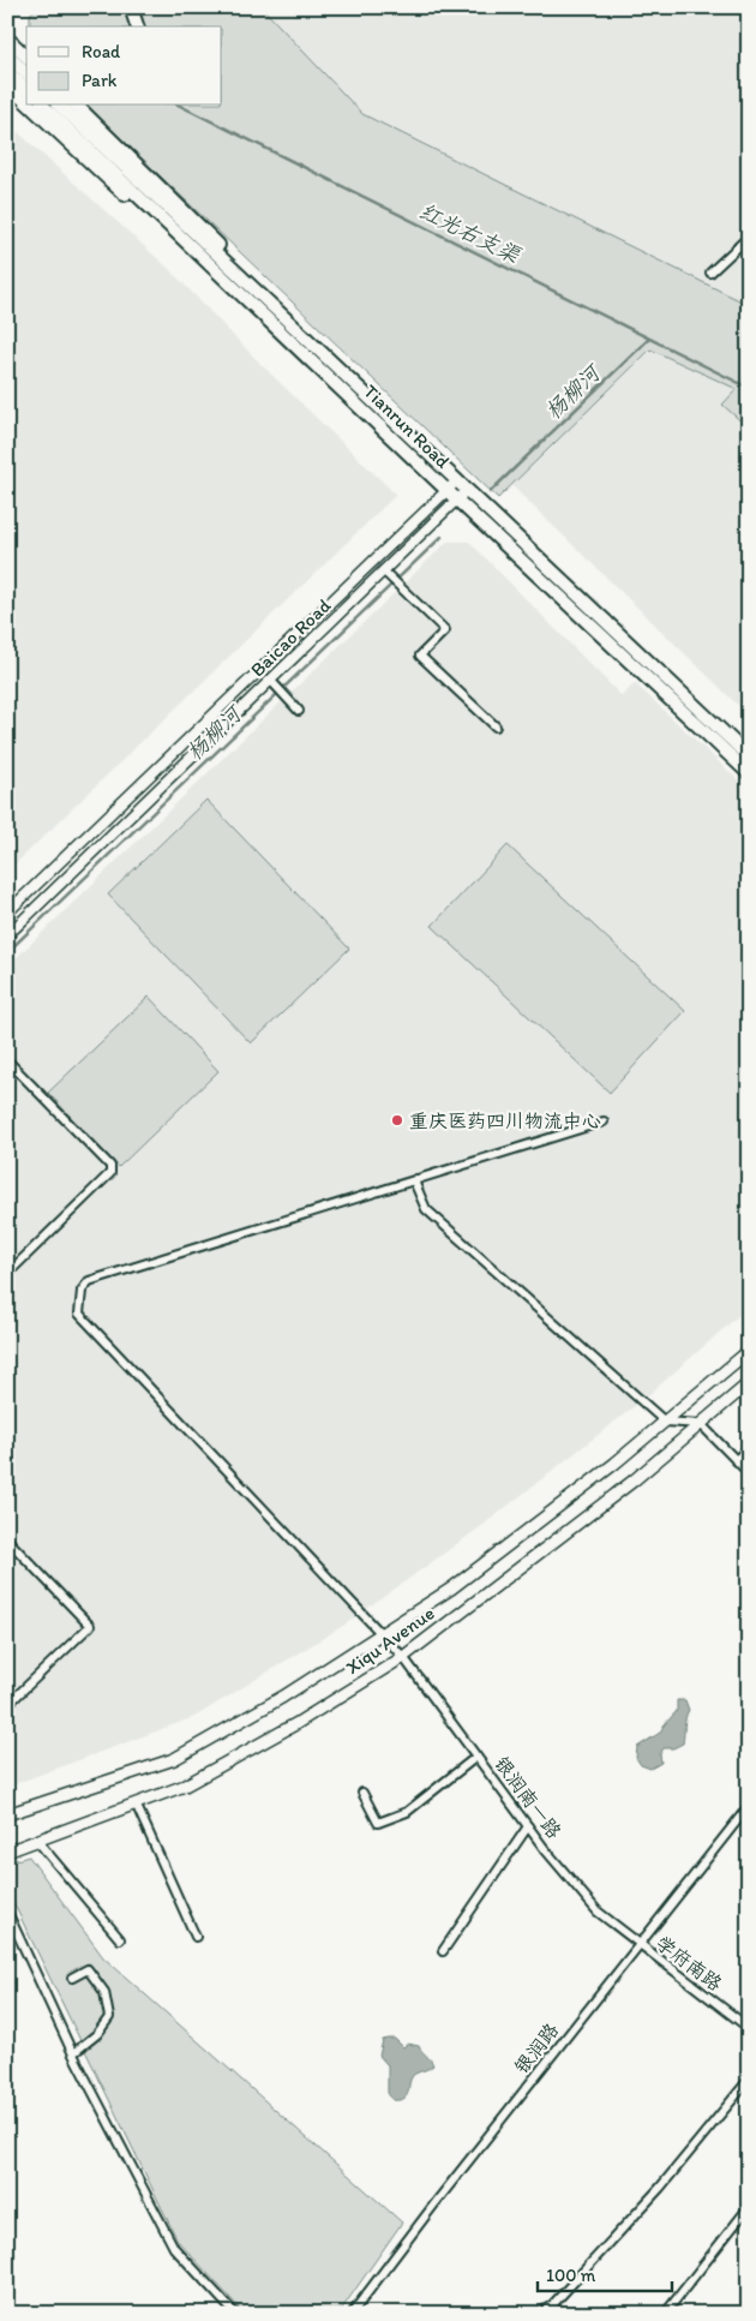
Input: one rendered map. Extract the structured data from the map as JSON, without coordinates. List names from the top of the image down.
{
  "streets": {
    "main road": ["Tianrun Road", "Xiqu Avenue"],
    "street": [
      "Baicao Road",
      "银润南一路",
      "学府南路",
      "银润路"
    ]
  },
  "crossings": [
    ["Tianrun Road", "Baicao Road"],
    ["Xiqu Avenue", "银润南一路"],
    ["银润南一路", "学府南路"],
    ["银润南一路", "银润路"],
    ["学府南路", "银润路"]
  ],
  "water": ["红光右支渠", "杨柳河"],
  "places": ["重庆医药四川物流中心"],
  "legend": ["Road", "Park"],
  "scale_bar": "100 m"
}
